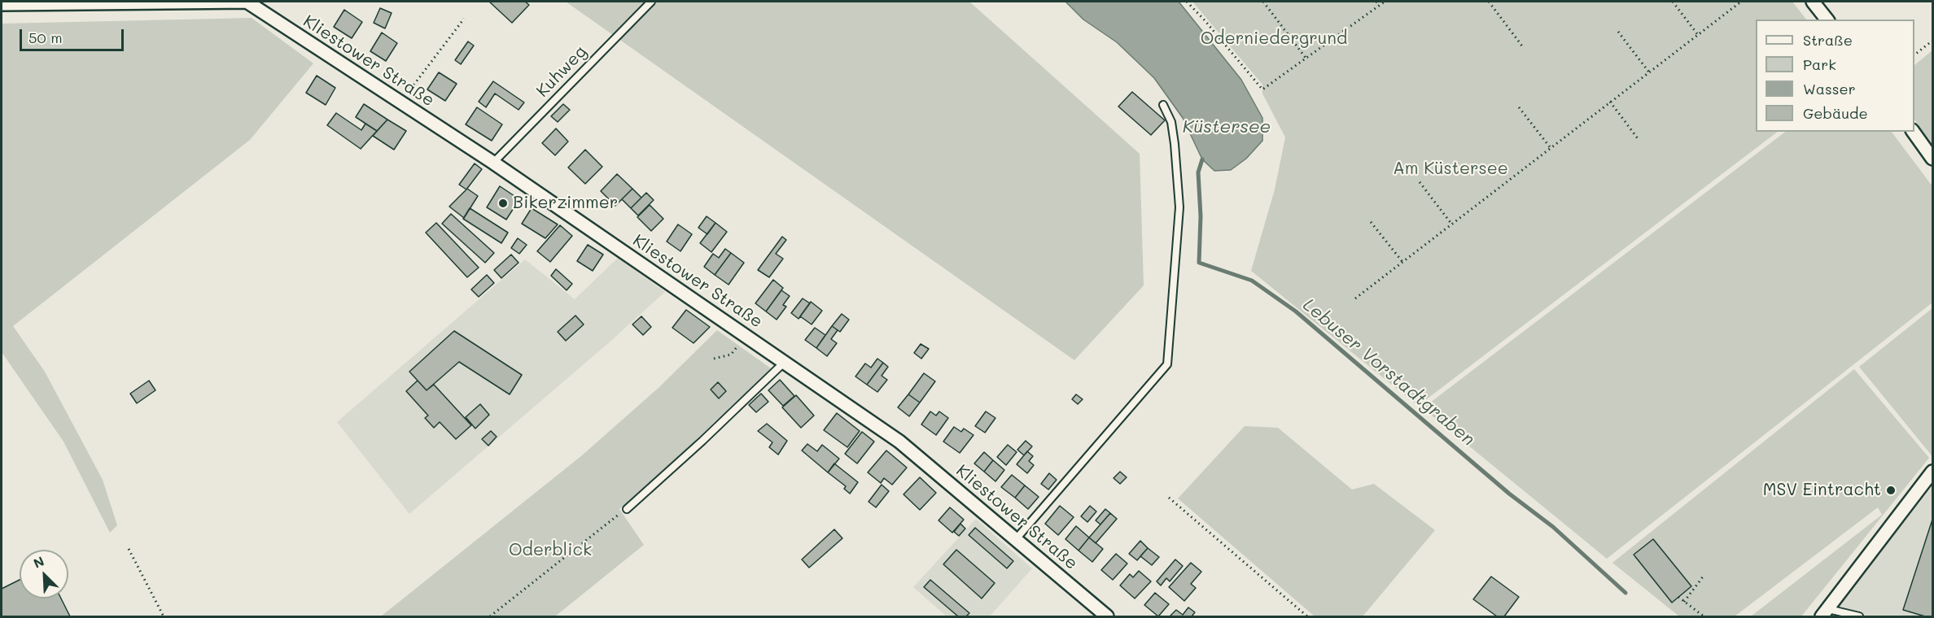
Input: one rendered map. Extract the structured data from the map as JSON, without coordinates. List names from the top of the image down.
{
  "streets": {
    "street": ["Kliestower Straße"],
    "lane": ["Kuhweg"]
  },
  "crossings": [
    ["Kliestower Straße", "Kuhweg"]
  ],
  "water": ["Küstersee", "Lebuser Vorstadtgraben"],
  "parks": ["Oderniedergrund", "Am Küstersee", "Oderblick"],
  "places": ["Bikerzimmer", "MSV Eintracht"],
  "legend": [
    "Straße",
    "Park",
    "Wasser",
    "Gebäude"
  ],
  "scale_bar": "50 m",
  "north": "top left"
}
